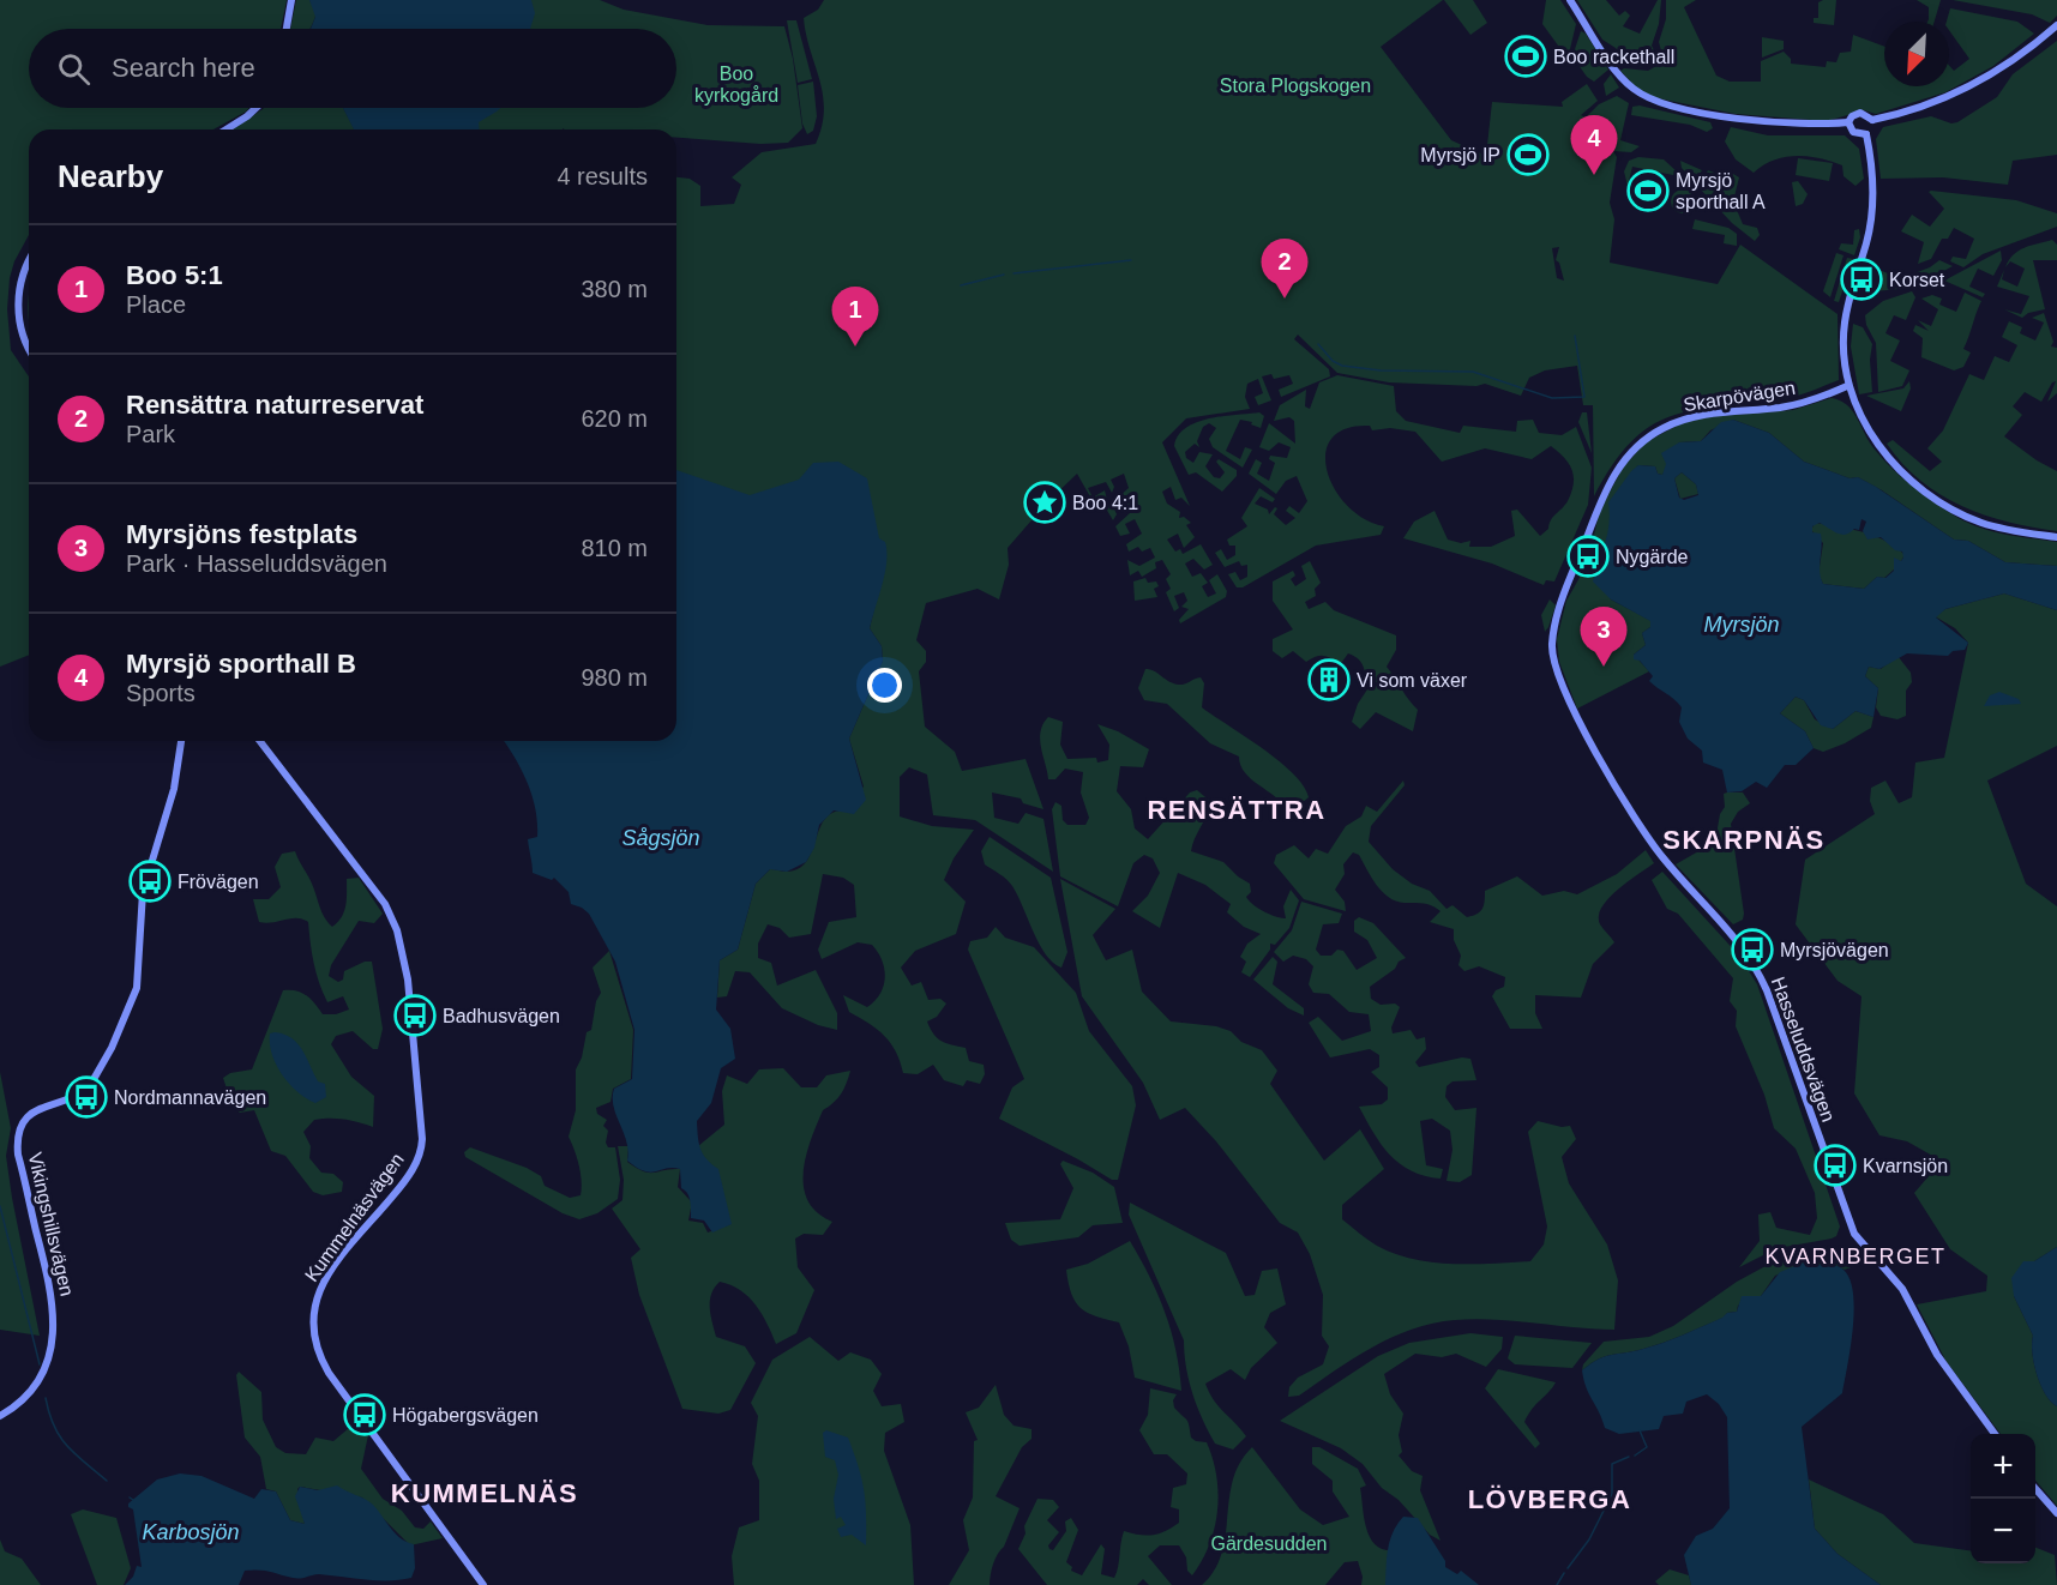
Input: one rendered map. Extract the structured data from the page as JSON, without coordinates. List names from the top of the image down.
{
  "streets": {
    "street": [
      "Skarpövägen",
      "Hasseluddsvägen",
      "Kummelnäsvägen",
      "Vikingshillsvägen"
    ]
  },
  "crossings": [
    ["Skarpövägen", "Hasseluddsvägen"]
  ],
  "districts": [
    "RENSÄTTRA",
    "SKARPNÄS",
    "KVARNBERGET",
    "KUMMELNÄS",
    "LÖVBERGA"
  ],
  "water": ["Myrsjön", "Sågsjön", "Karbosjön"],
  "parks": ["Boo kyrkogård", "Stora Plogskogen", "Gärdesudden"],
  "places": {
    "sports": ["Boo rackethall", "Myrsjö IP", "Myrsjö sporthall A"],
    "bus stop": [
      "Korset",
      "Nygärde",
      "Frövägen",
      "Myrsjövägen",
      "Badhusvägen",
      "Nordmannavägen",
      "Kvarnsjön",
      "Högabergsvägen"
    ],
    "place": ["Boo 4:1"],
    "building": ["Vi som växer"]
  },
  "north": "bottom left",
  "page": {
    "search": "Search here",
    "pins": [
      "4",
      "2",
      "1",
      "3"
    ],
    "heading": ["Nearby", "4 results"],
    "list": [
      {
        "mark": "1",
        "name": "Boo 5:1",
        "note": "Place",
        "value": "380 m"
      },
      {
        "mark": "2",
        "name": "Rensättra naturreservat",
        "note": "Park",
        "value": "620 m"
      },
      {
        "mark": "3",
        "name": "Myrsjöns festplats",
        "note": "Park · Hasseluddsvägen",
        "value": "810 m"
      },
      {
        "mark": "4",
        "name": "Myrsjö sporthall B",
        "note": "Sports",
        "value": "980 m"
      }
    ],
    "map_buttons": ["+", "−"]
  }
}
